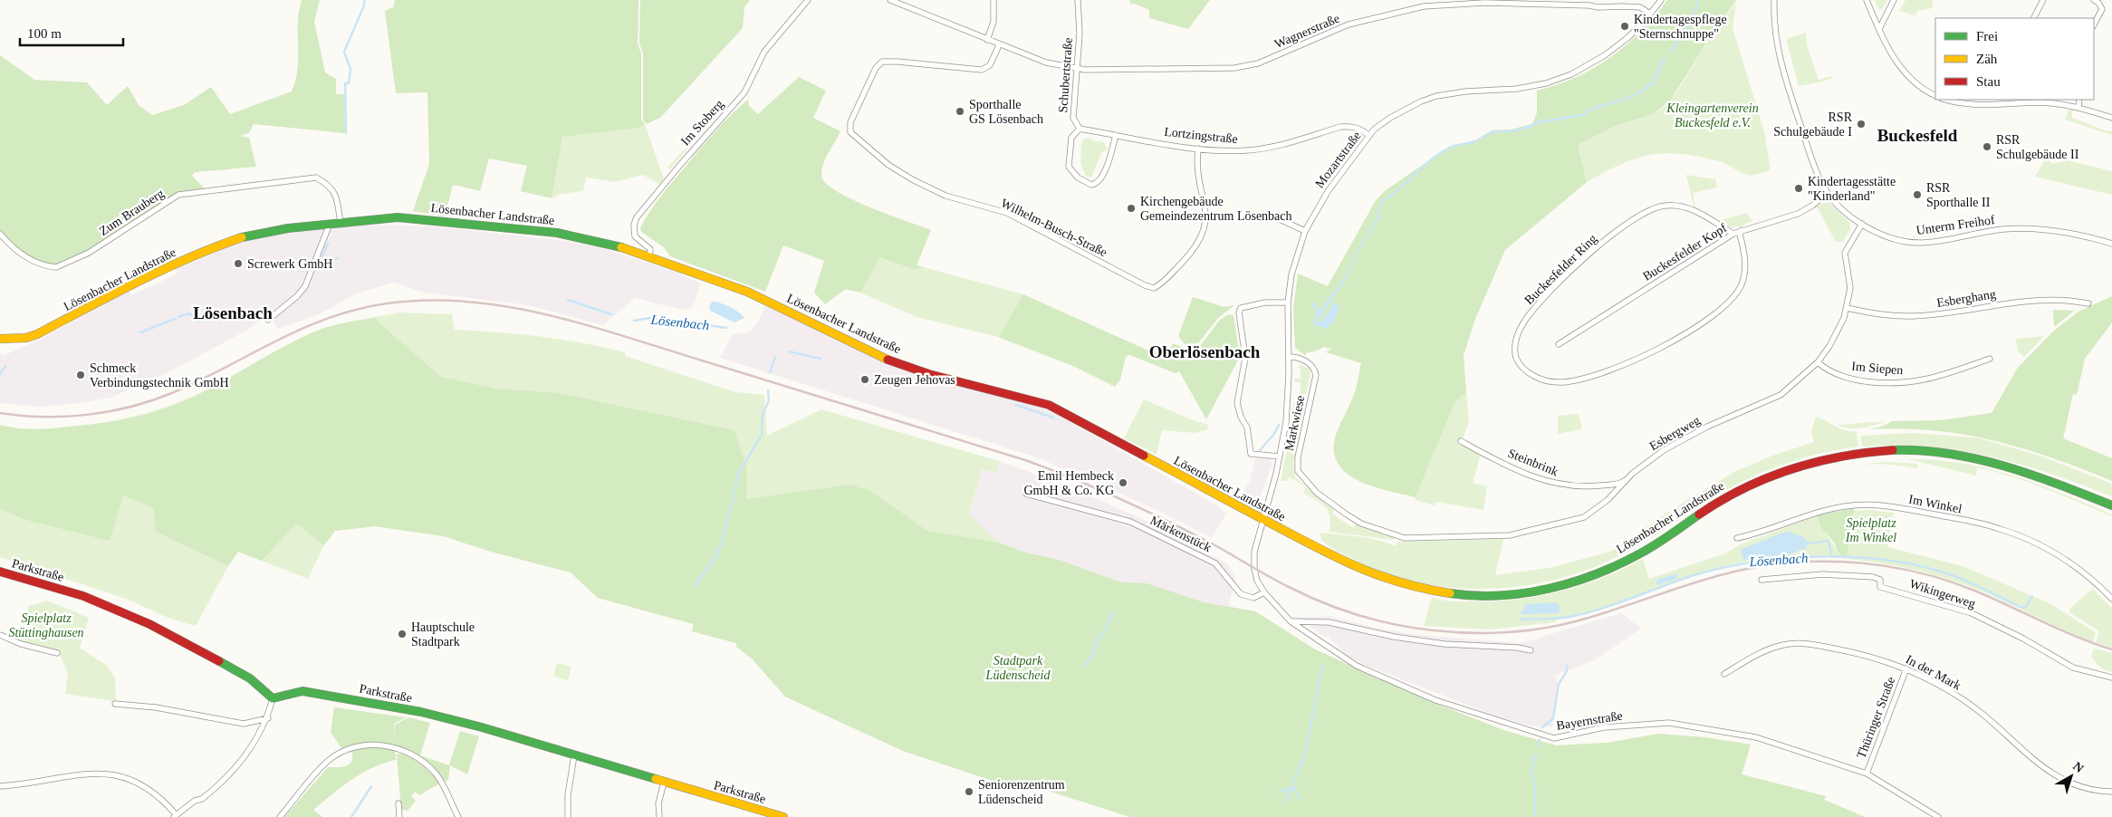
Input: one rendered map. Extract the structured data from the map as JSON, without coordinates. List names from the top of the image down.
{
  "streets": {
    "main road": ["Lösenbacher Landstraße", "Parkstraße"],
    "street": [
      "Wagnerstraße",
      "Schubertstraße",
      "Im Stoberg",
      "Lortzingstraße",
      "Mozartstraße",
      "Zum Brauberg",
      "Unterm Freihof",
      "Wilhelm-Busch-Straße",
      "Buckesfelder Kopf",
      "Buckesfelder Ring",
      "Esberghang",
      "Im Siepen",
      "Markwiese",
      "Esbergweg",
      "Steinbrink",
      "Im Winkel",
      "Märkenstück",
      "Wikingerweg",
      "In der Mark",
      "Thüringer Straße",
      "Bayernstraße"
    ]
  },
  "crossings": [
    ["Wagnerstraße", "Schubertstraße"],
    ["Wagnerstraße", "Mozartstraße"],
    ["Schubertstraße", "Lortzingstraße"],
    ["Im Stoberg", "Lösenbacher Landstraße"],
    ["Lortzingstraße", "Mozartstraße"],
    ["Lortzingstraße", "Wilhelm-Busch-Straße"],
    ["Mozartstraße", "Lösenbacher Landstraße"],
    ["Mozartstraße", "Markwiese"],
    ["Zum Brauberg", "Lösenbacher Landstraße"],
    ["Unterm Freihof", "Buckesfelder Kopf"],
    ["Unterm Freihof", "Esbergweg"],
    ["Buckesfelder Kopf", "Buckesfelder Ring"],
    ["Esberghang", "Esbergweg"],
    ["Im Siepen", "Esbergweg"],
    ["Markwiese", "Esbergweg"],
    ["Esbergweg", "Steinbrink"],
    ["Märkenstück", "Bayernstraße"],
    ["In der Mark", "Thüringer Straße"],
    ["Thüringer Straße", "Bayernstraße"]
  ],
  "districts": ["Buckesfeld", "Lösenbach", "Oberlösenbach"],
  "water": ["Lösenbach"],
  "parks": [
    "Kleingartenverein Buckesfeld e.V.",
    "Spielplatz Im Winkel",
    "Spielplatz Stüttinghausen",
    "Stadtpark Lüdenscheid"
  ],
  "places": [
    "Kindertagespflege \"Sternschnuppe\"",
    "Sporthalle GS Lösenbach",
    "RSR Schulgebäude I",
    "RSR Schulgebäude II",
    "Kindertagesstätte \"Kinderland\"",
    "RSR Sporthalle II",
    "Kirchengebäude Gemeindezentrum Lösenbach",
    "Screwerk GmbH",
    "Schmeck Verbindungstechnik GmbH",
    "Zeugen Jehovas",
    "Emil Hembeck GmbH & Co. KG",
    "Hauptschule Stadtpark",
    "Seniorenzentrum Lüdenscheid"
  ],
  "legend": ["Frei", "Zäh", "Stau"],
  "scale_bar": "100 m",
  "north": "top right"
}
